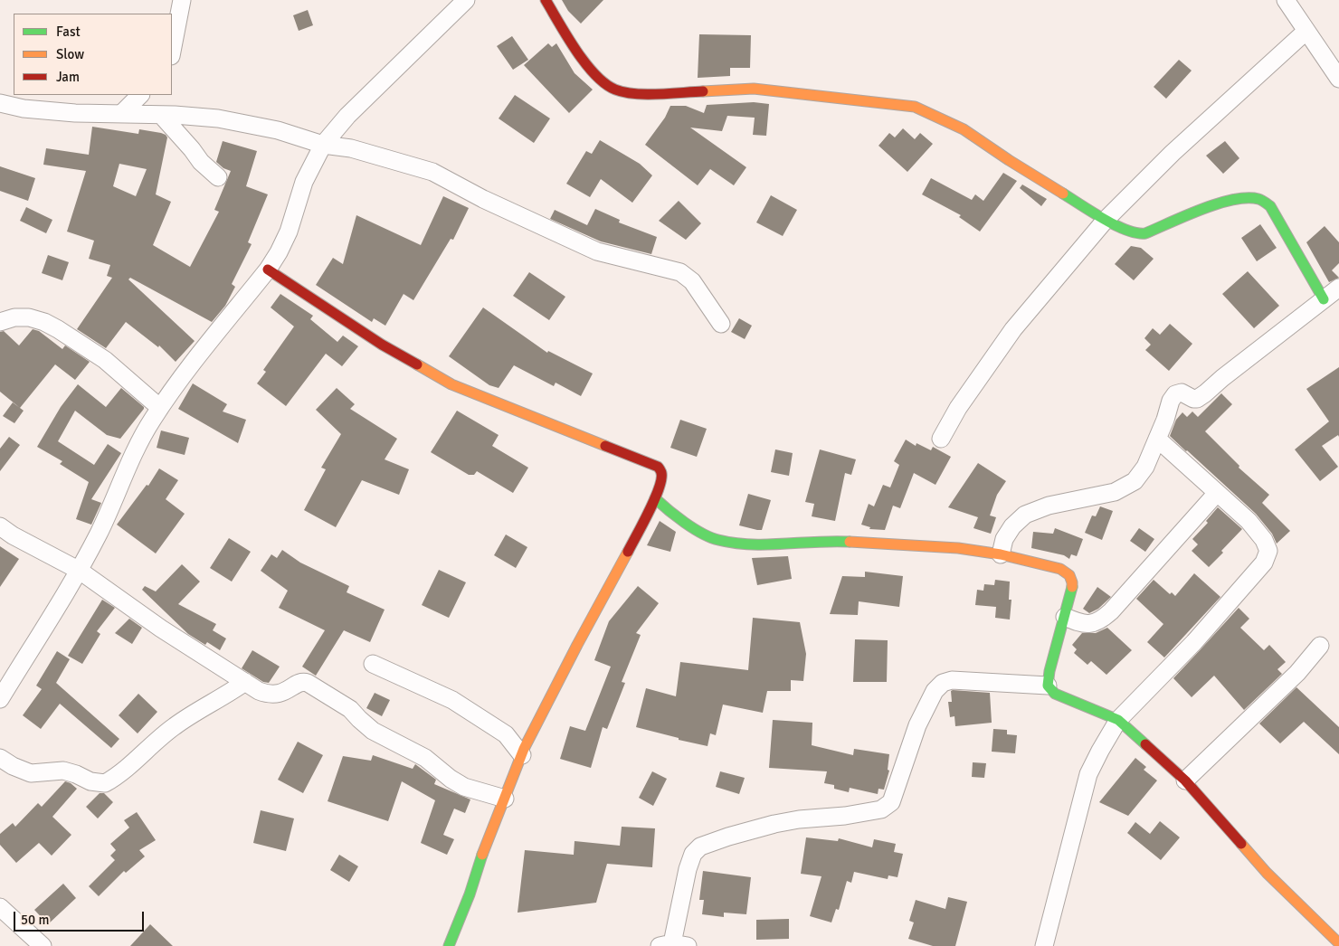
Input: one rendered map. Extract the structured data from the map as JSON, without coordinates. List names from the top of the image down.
{
  "legend": ["Fast", "Slow", "Jam"],
  "scale_bar": "50 m"
}
